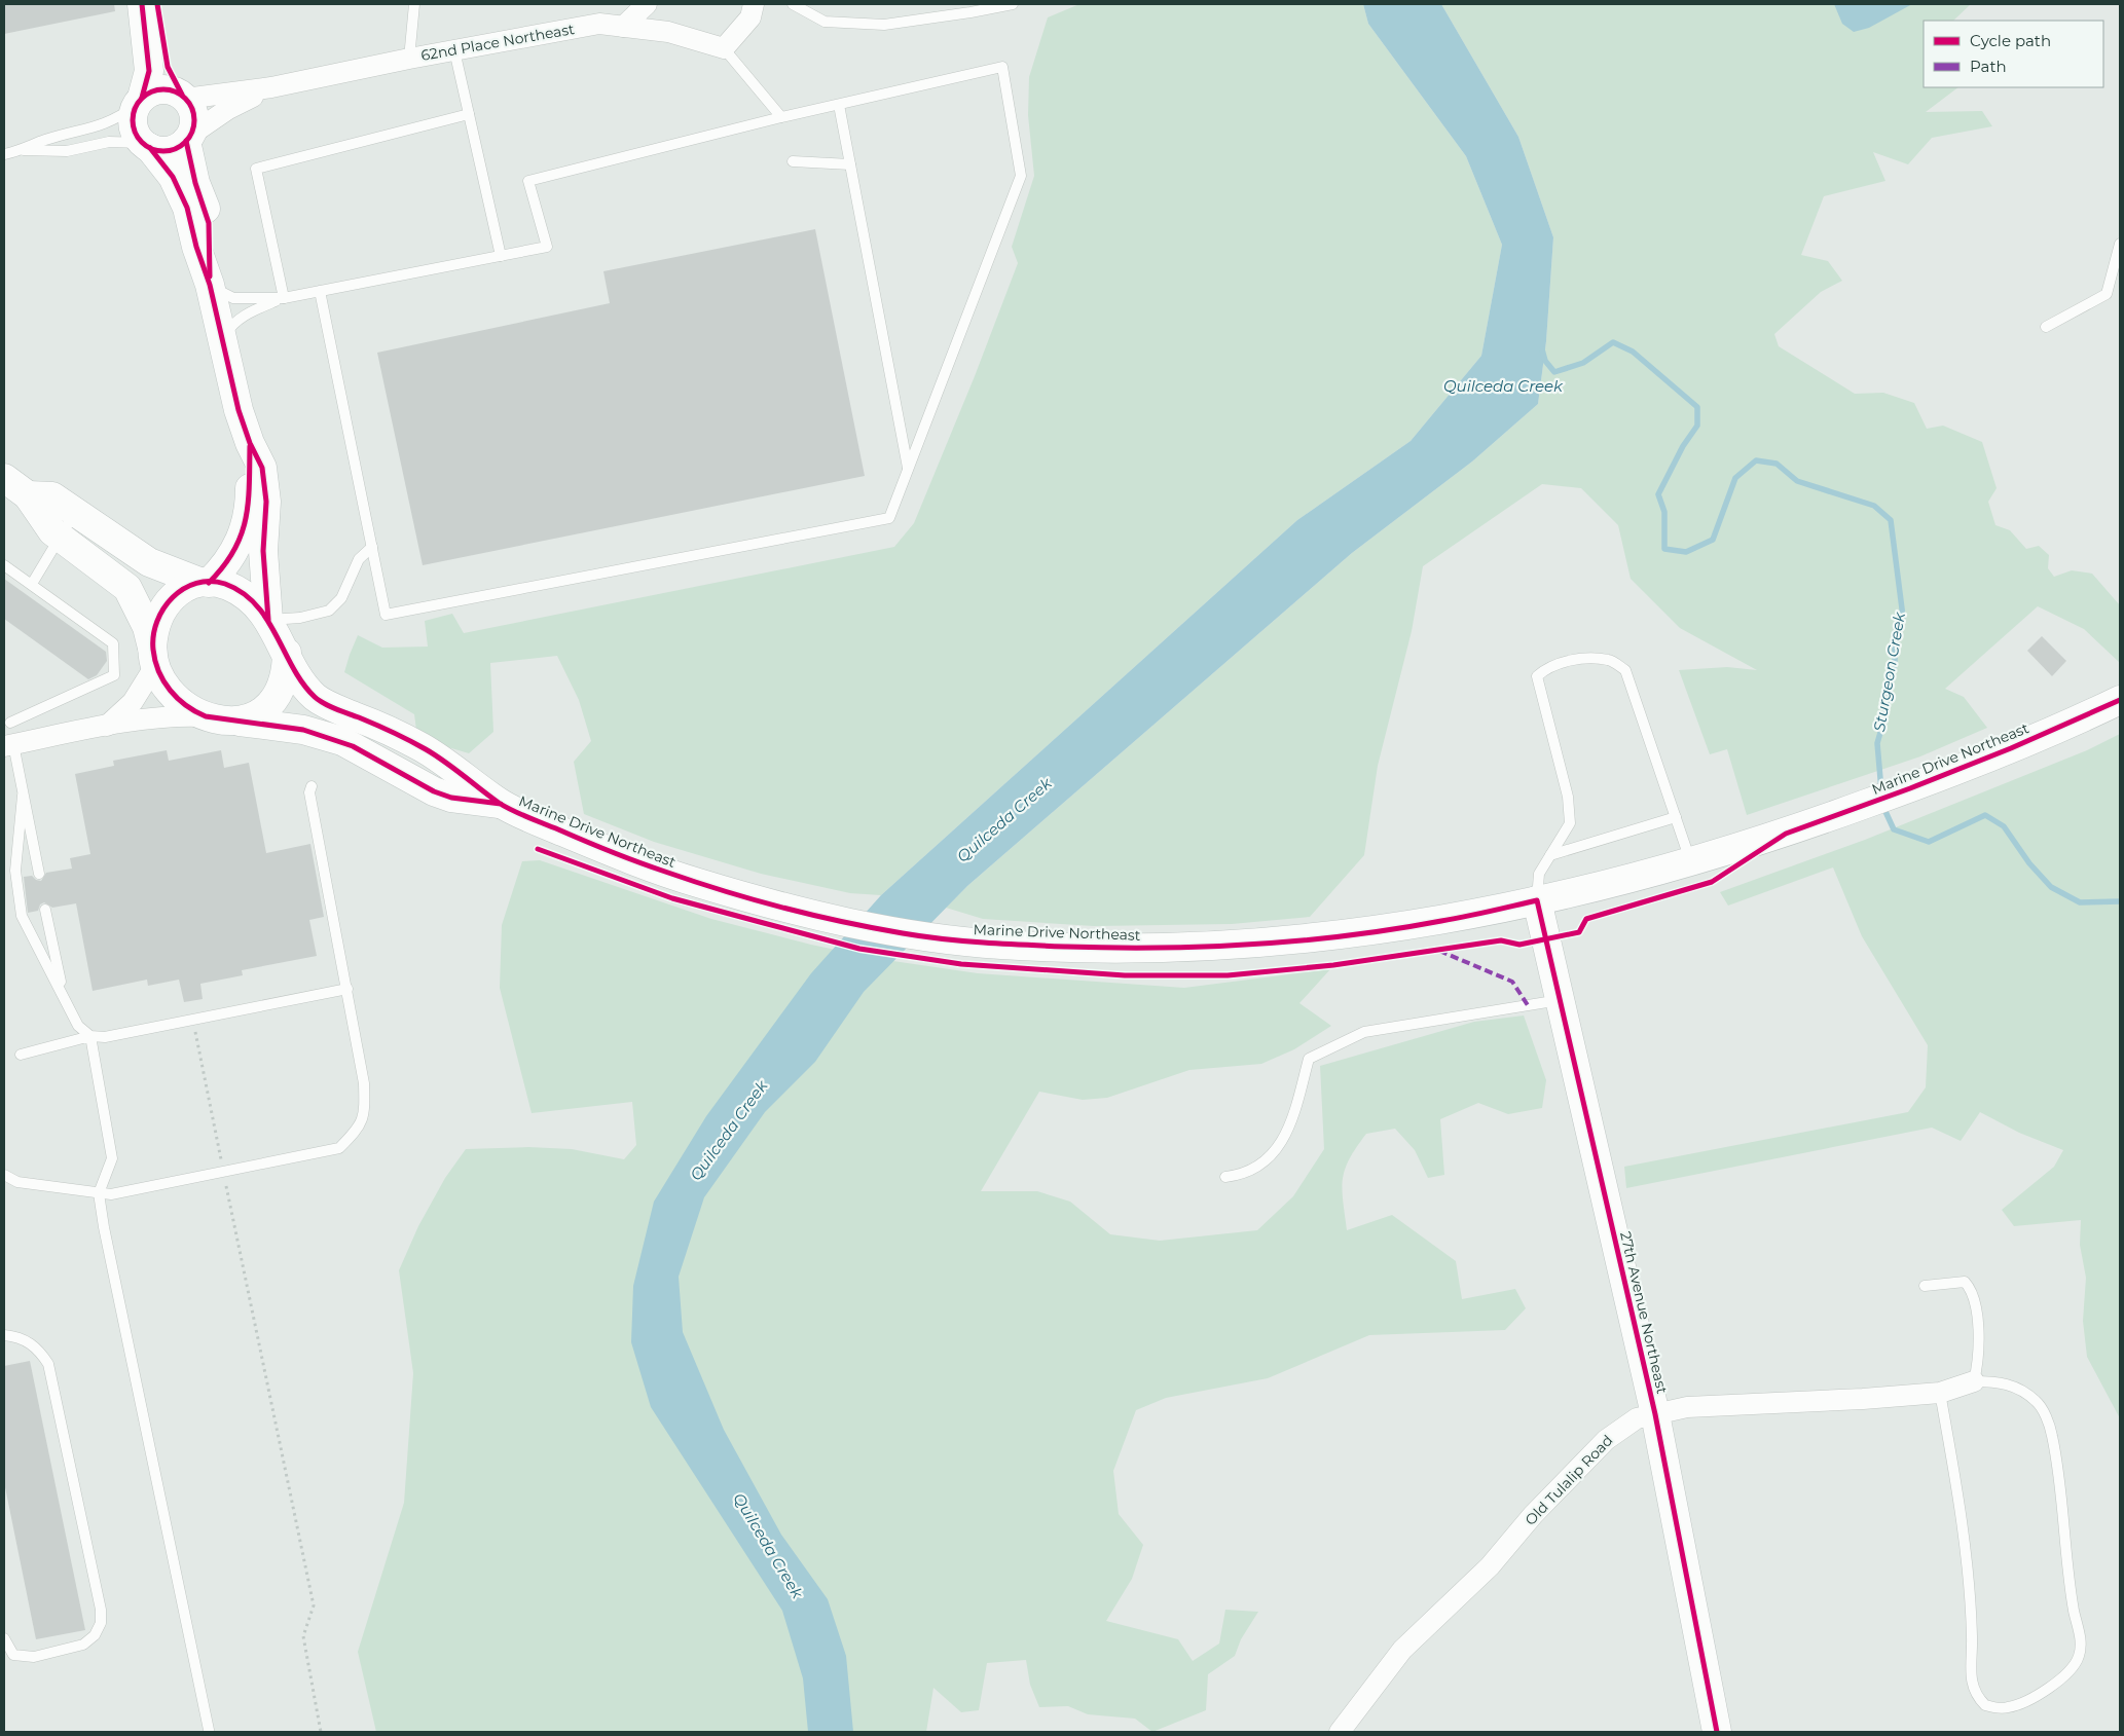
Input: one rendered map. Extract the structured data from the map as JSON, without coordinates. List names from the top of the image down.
{
  "streets": {
    "main road": ["Marine Drive Northeast", "27th Avenue Northeast"],
    "street": ["62nd Place Northeast", "Old Tulalip Road"]
  },
  "crossings": [
    ["Marine Drive Northeast", "27th Avenue Northeast"],
    ["27th Avenue Northeast", "Old Tulalip Road"]
  ],
  "water": ["Quilceda Creek", "Sturgeon Creek"],
  "legend": ["Cycle path", "Path"]
}
